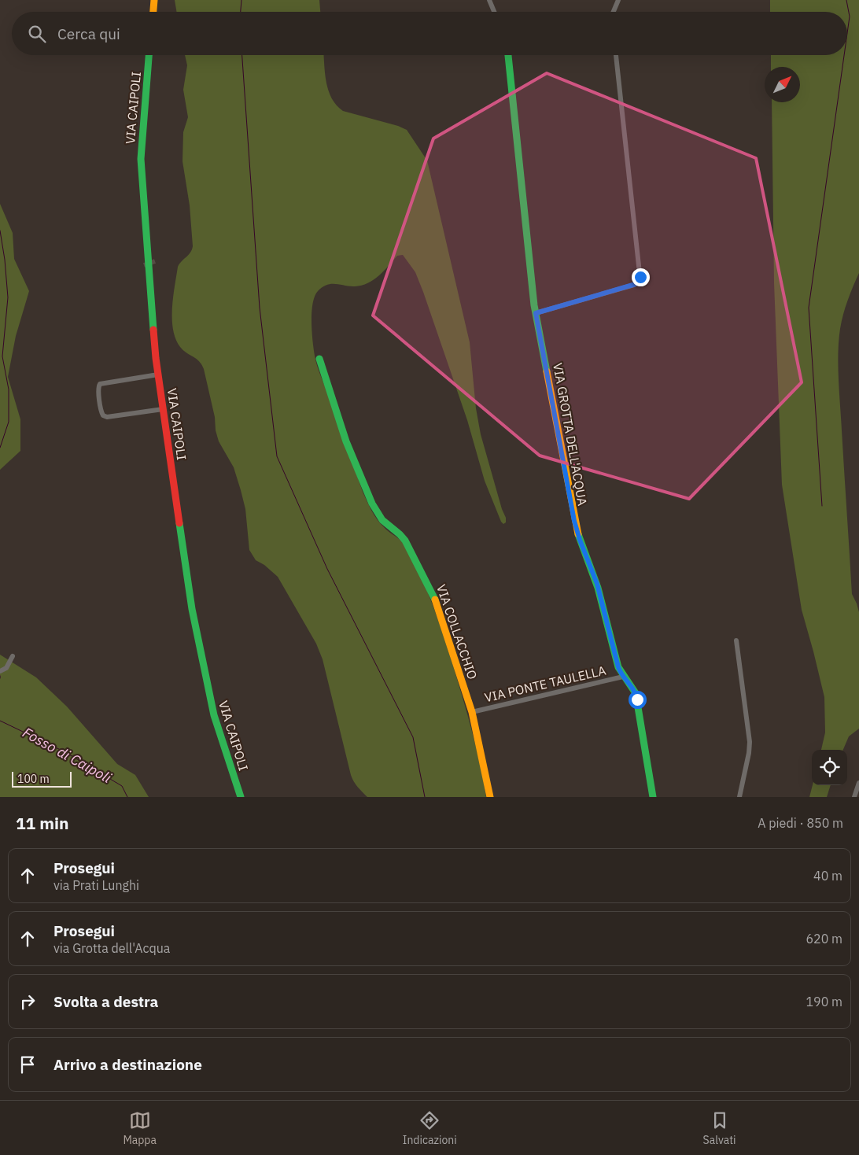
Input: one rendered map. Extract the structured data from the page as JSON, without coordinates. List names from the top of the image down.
{
  "streets": {
    "street": [
      "VIA CAIPOLI",
      "VIA GROTTA DELL'ACQUA",
      "VIA COLLACCHIO",
      "VIA PONTE TAULELLA"
    ]
  },
  "crossings": [
    ["VIA GROTTA DELL'ACQUA", "VIA PONTE TAULELLA"],
    ["VIA COLLACCHIO", "VIA PONTE TAULELLA"]
  ],
  "water": ["Fosso di Caipoli"],
  "scale_bar": "100 m",
  "north": "top right",
  "page": {
    "search": "Cerca qui",
    "scale": "100 m",
    "heading": ["11 min", "A piedi · 850 m"],
    "list": [
      ["Prosegui", "via Prati Lunghi", "40 m"],
      ["Prosegui", "via Grotta dell'Acqua", "620 m"],
      ["Svolta a destra", "190 m"],
      "Arrivo a destinazione"
    ],
    "nav": ["Mappa", "Indicazioni", "Salvati"]
  }
}
